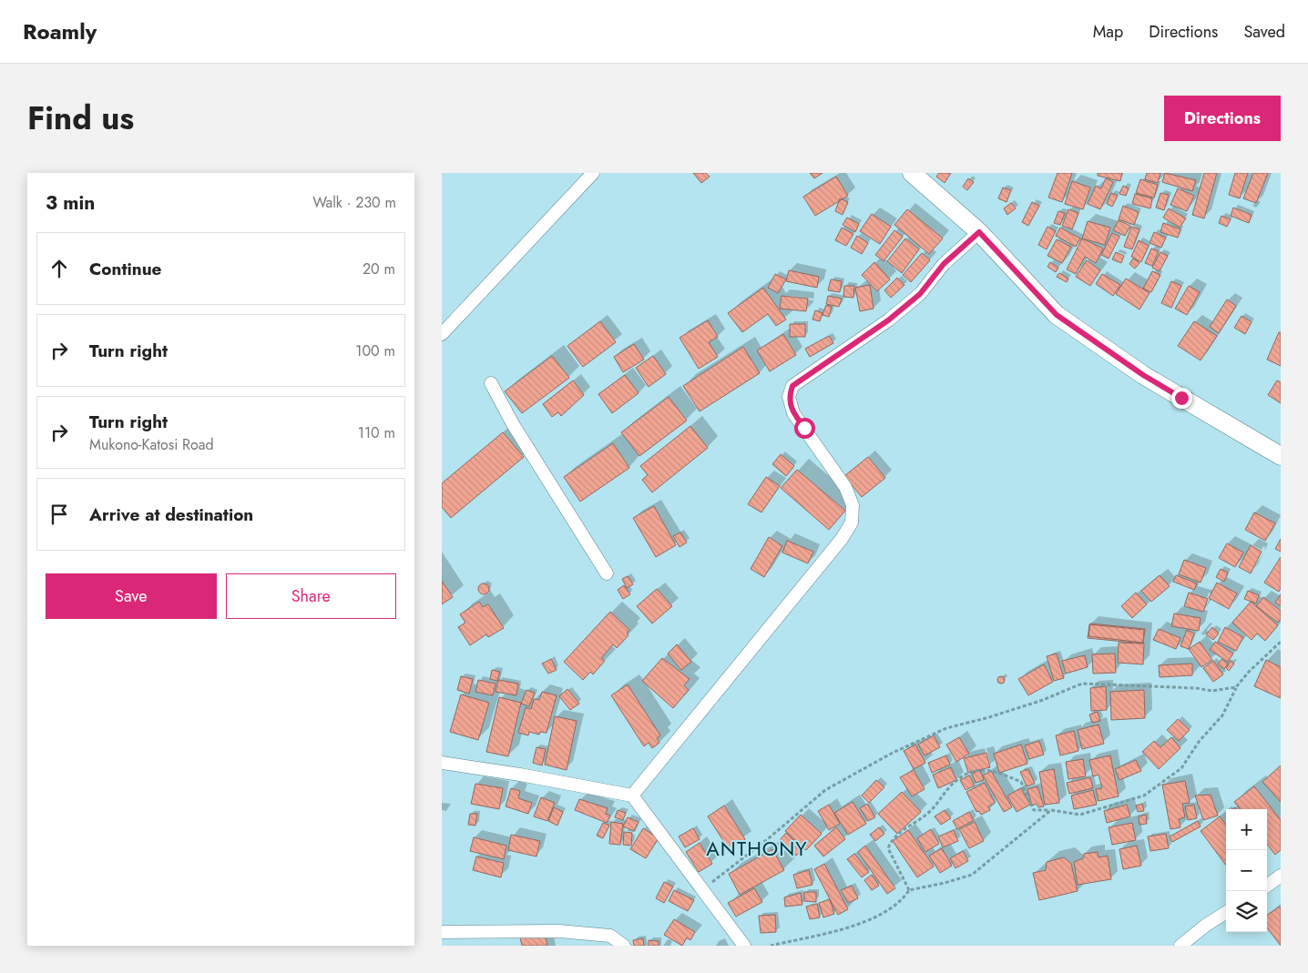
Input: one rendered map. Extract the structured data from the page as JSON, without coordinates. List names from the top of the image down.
{
  "districts": ["ANTHONY"],
  "page": {
    "header": "Roamly",
    "nav": ["Map", "Directions", "Saved"],
    "title": "Find us",
    "buttons": [
      "Directions",
      ["Save", "Share"]
    ],
    "heading": ["3 min", "Walk · 230 m"],
    "list": [
      ["Continue", "20 m"],
      ["Turn right", "100 m"],
      ["Turn right", "Mukono-Katosi Road", "110 m"],
      "Arrive at destination"
    ],
    "map_buttons": ["+", "−"]
  }
}
